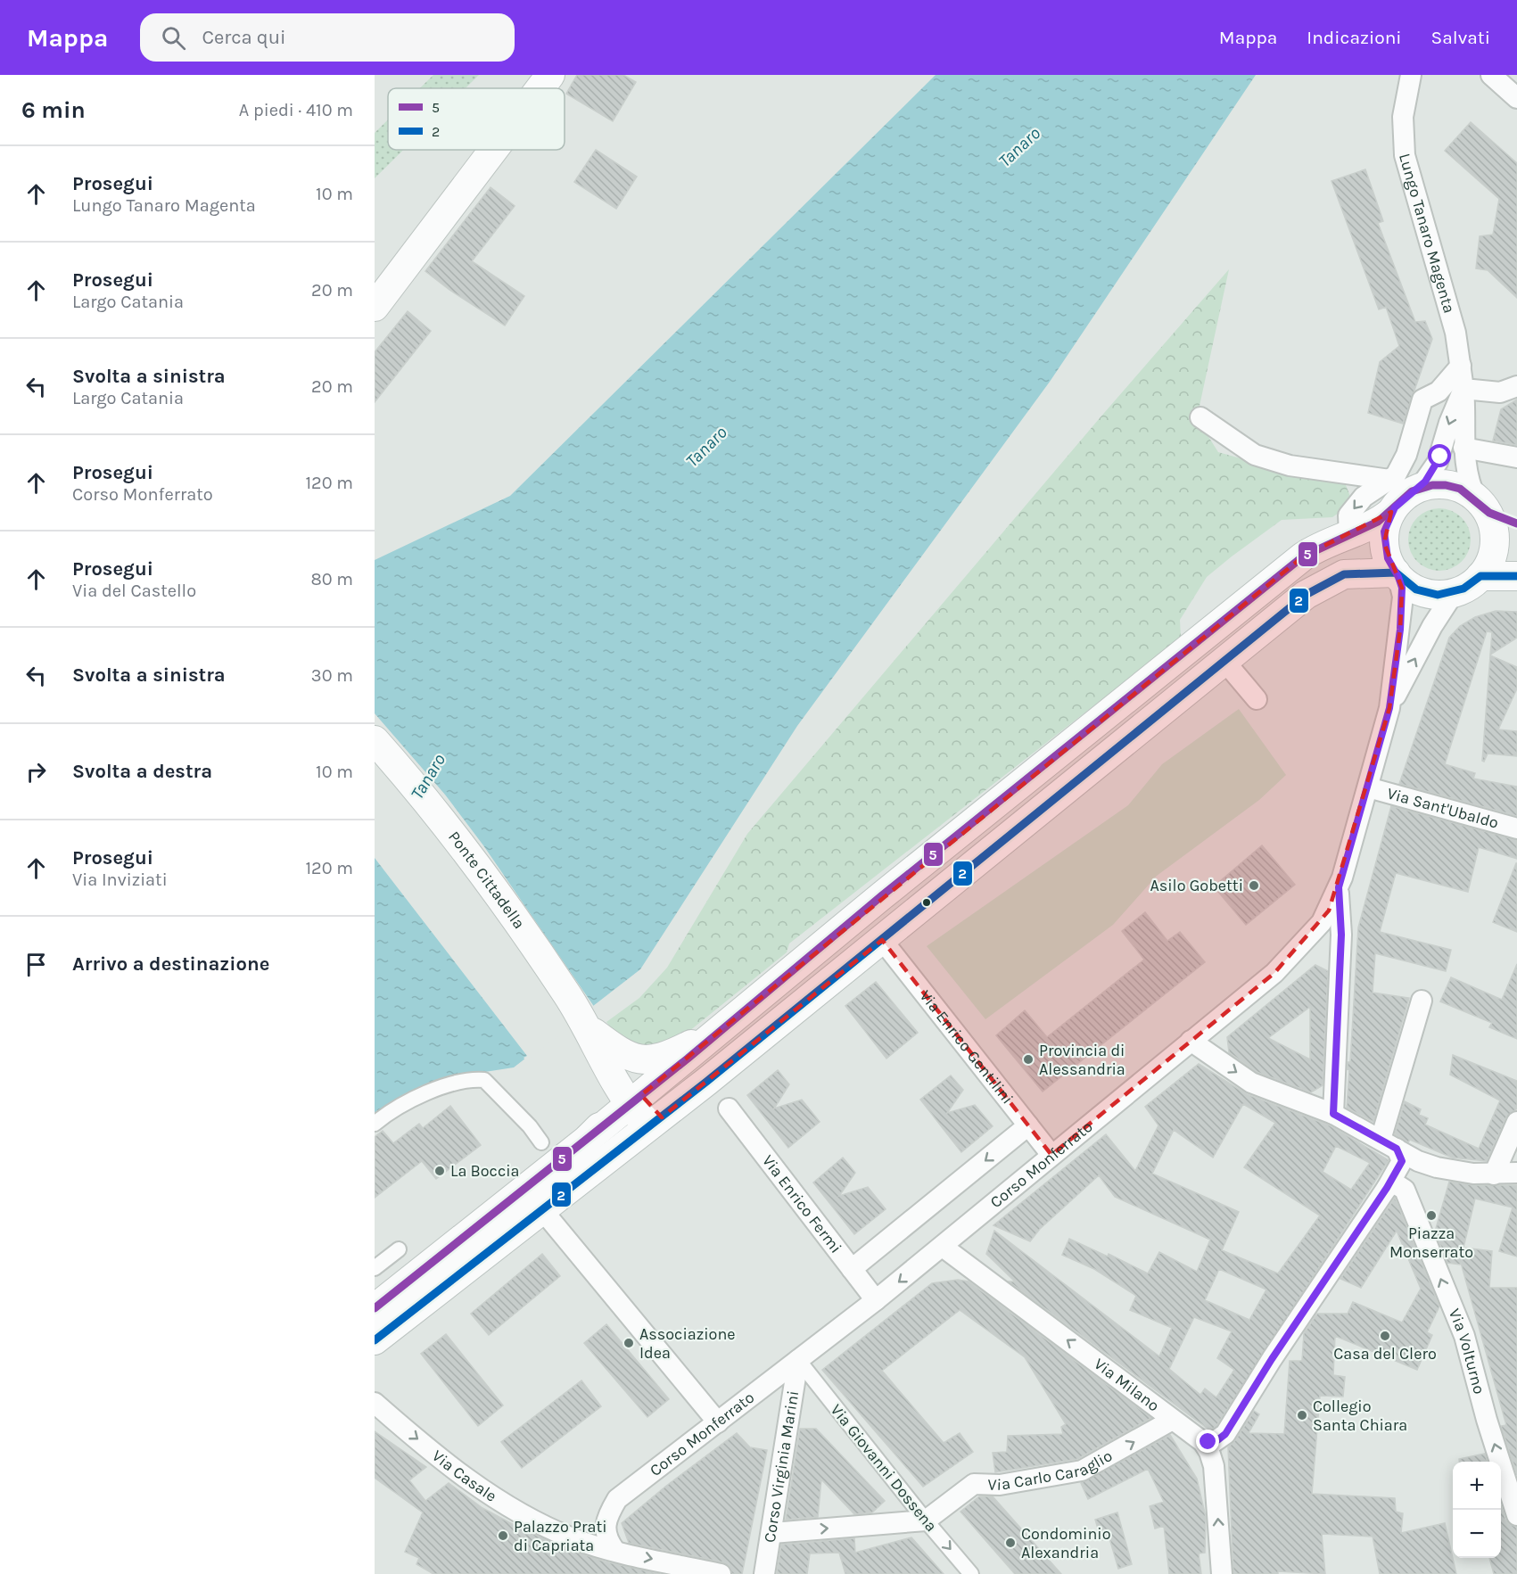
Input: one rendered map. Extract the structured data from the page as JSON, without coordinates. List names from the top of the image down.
{
  "streets": {
    "main road": ["Ponte Cittadella"],
    "street": [
      "Lungo Tanaro Magenta",
      "Via Sant'Ubaldo",
      "Via Enrico Gentilini",
      "Corso Monferrato",
      "Via Enrico Fermi",
      "Via Volturno",
      "Via Milano",
      "Corso Virginia Marini",
      "Via Giovanni Dossena",
      "Via Carlo Caraglio",
      "Via Casale"
    ]
  },
  "crossings": [
    ["Lungo Tanaro Magenta", "Corso Monferrato"],
    ["Via Sant'Ubaldo", "Corso Monferrato"],
    ["Via Enrico Gentilini", "Corso Monferrato"],
    ["Corso Monferrato", "Via Enrico Fermi"],
    ["Corso Monferrato", "Via Milano"],
    ["Corso Monferrato", "Corso Virginia Marini"],
    ["Corso Monferrato", "Via Giovanni Dossena"],
    ["Corso Monferrato", "Via Casale"],
    ["Via Milano", "Via Carlo Caraglio"],
    ["Corso Virginia Marini", "Via Giovanni Dossena"],
    ["Via Giovanni Dossena", "Via Carlo Caraglio"]
  ],
  "one_way": [
    "Via Volturno",
    "Via Milano",
    "Via Carlo Caraglio",
    "Via Casale"
  ],
  "water": ["Tanaro"],
  "places": [
    "Asilo Gobetti",
    "Provincia di Alessandria",
    "La Boccia",
    "Piazza Monserrato",
    "Casa del Clero",
    "Associazione Idea",
    "Collegio Santa Chiara",
    "Palazzo Prati di Capriata",
    "Condominio Alexandria"
  ],
  "lines": ["transit line 5", "transit line 2"],
  "legend": ["5", "2"],
  "page": {
    "header": "Mappa",
    "search": "Cerca qui",
    "nav": ["Mappa", "Indicazioni", "Salvati"],
    "heading": ["6 min", "A piedi · 410 m"],
    "list": [
      ["Prosegui", "Lungo Tanaro Magenta", "10 m"],
      ["Prosegui", "Largo Catania", "20 m"],
      ["Svolta a sinistra", "Largo Catania", "20 m"],
      ["Prosegui", "Corso Monferrato", "120 m"],
      ["Prosegui", "Via del Castello", "80 m"],
      ["Svolta a sinistra", "30 m"],
      ["Svolta a destra", "10 m"],
      ["Prosegui", "Via Inviziati", "120 m"],
      "Arrivo a destinazione"
    ],
    "map_buttons": ["+", "−"]
  }
}
